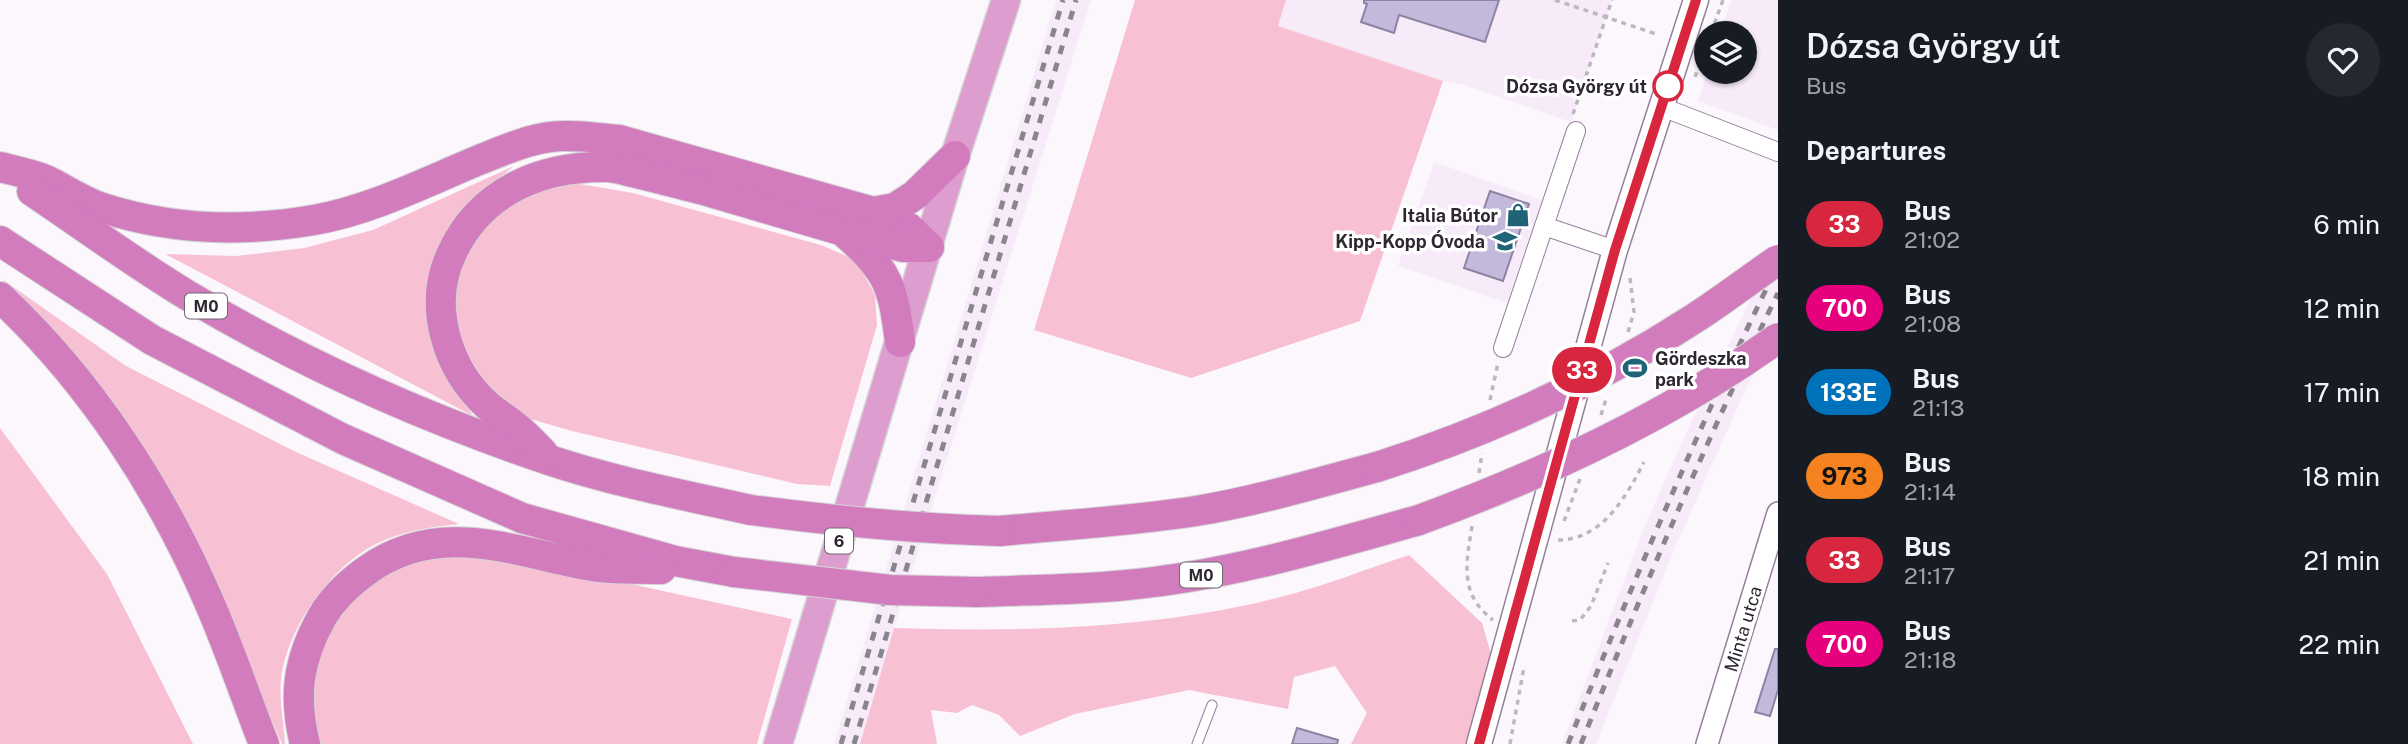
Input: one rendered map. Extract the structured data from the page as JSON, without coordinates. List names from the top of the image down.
{
  "streets": {
    "highway": ["M0"],
    "main road": ["6"],
    "street": ["Minta utca"]
  },
  "places": {
    "other": ["Dózsa György út"],
    "shop": ["Italia Bútor"],
    "school or university": ["Kipp-Kopp Óvoda"],
    "sports": ["Gördeszka park"]
  },
  "lines": ["bus line 33"],
  "page": {
    "on_map": "33",
    "heading": [
      ["Dózsa György út", "Bus"],
      "Departures"
    ],
    "list": [
      {
        "mark": "33",
        "name": "Bus",
        "note": "21:02",
        "value": "6 min"
      },
      {
        "mark": "700",
        "name": "Bus",
        "note": "21:08",
        "value": "12 min"
      },
      {
        "mark": "133E",
        "name": "Bus",
        "note": "21:13",
        "value": "17 min"
      },
      {
        "mark": "973",
        "name": "Bus",
        "note": "21:14",
        "value": "18 min"
      },
      {
        "mark": "33",
        "name": "Bus",
        "note": "21:17",
        "value": "21 min"
      },
      {
        "mark": "700",
        "name": "Bus",
        "note": "21:18",
        "value": "22 min"
      }
    ]
  }
}
